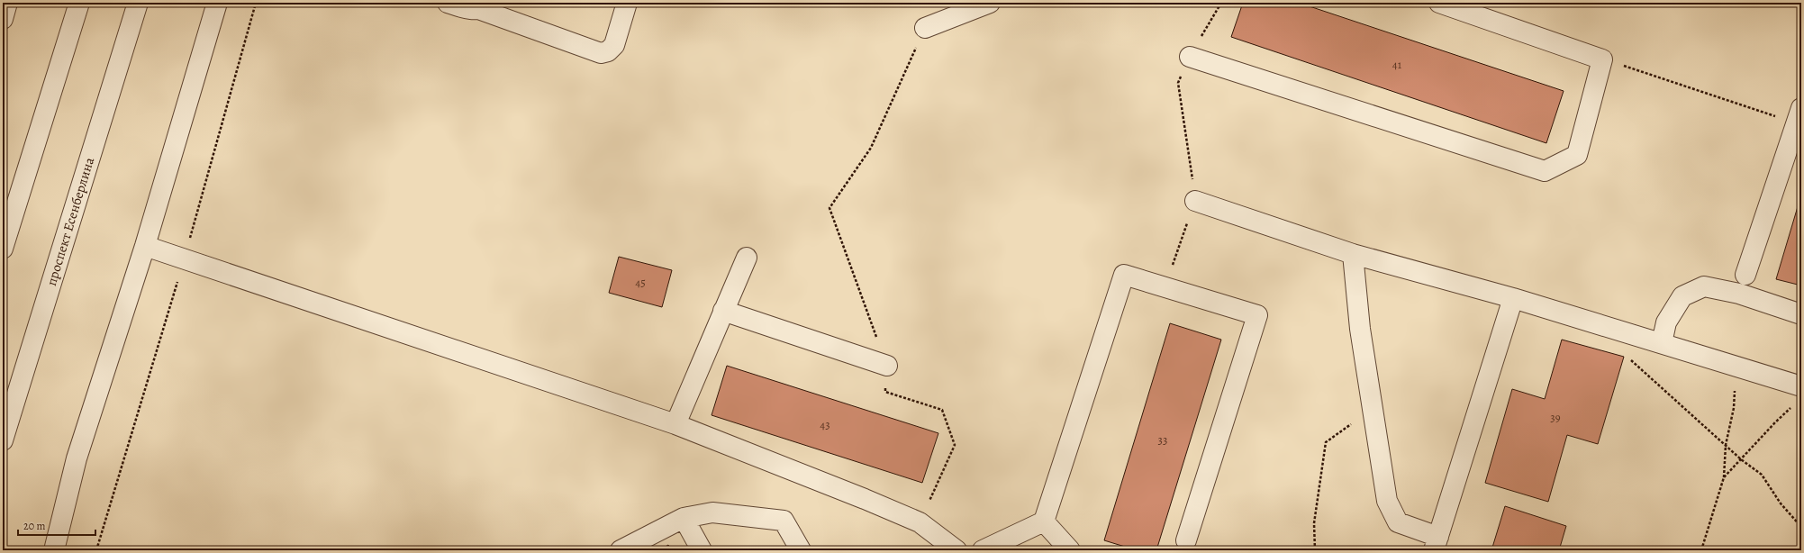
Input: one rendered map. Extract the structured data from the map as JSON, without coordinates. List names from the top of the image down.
{
  "streets": {
    "street": ["проспект Есенберлина"]
  },
  "house_numbers": [
    "41",
    "45",
    "39",
    "43",
    "33"
  ],
  "scale_bar": "20 m"
}
